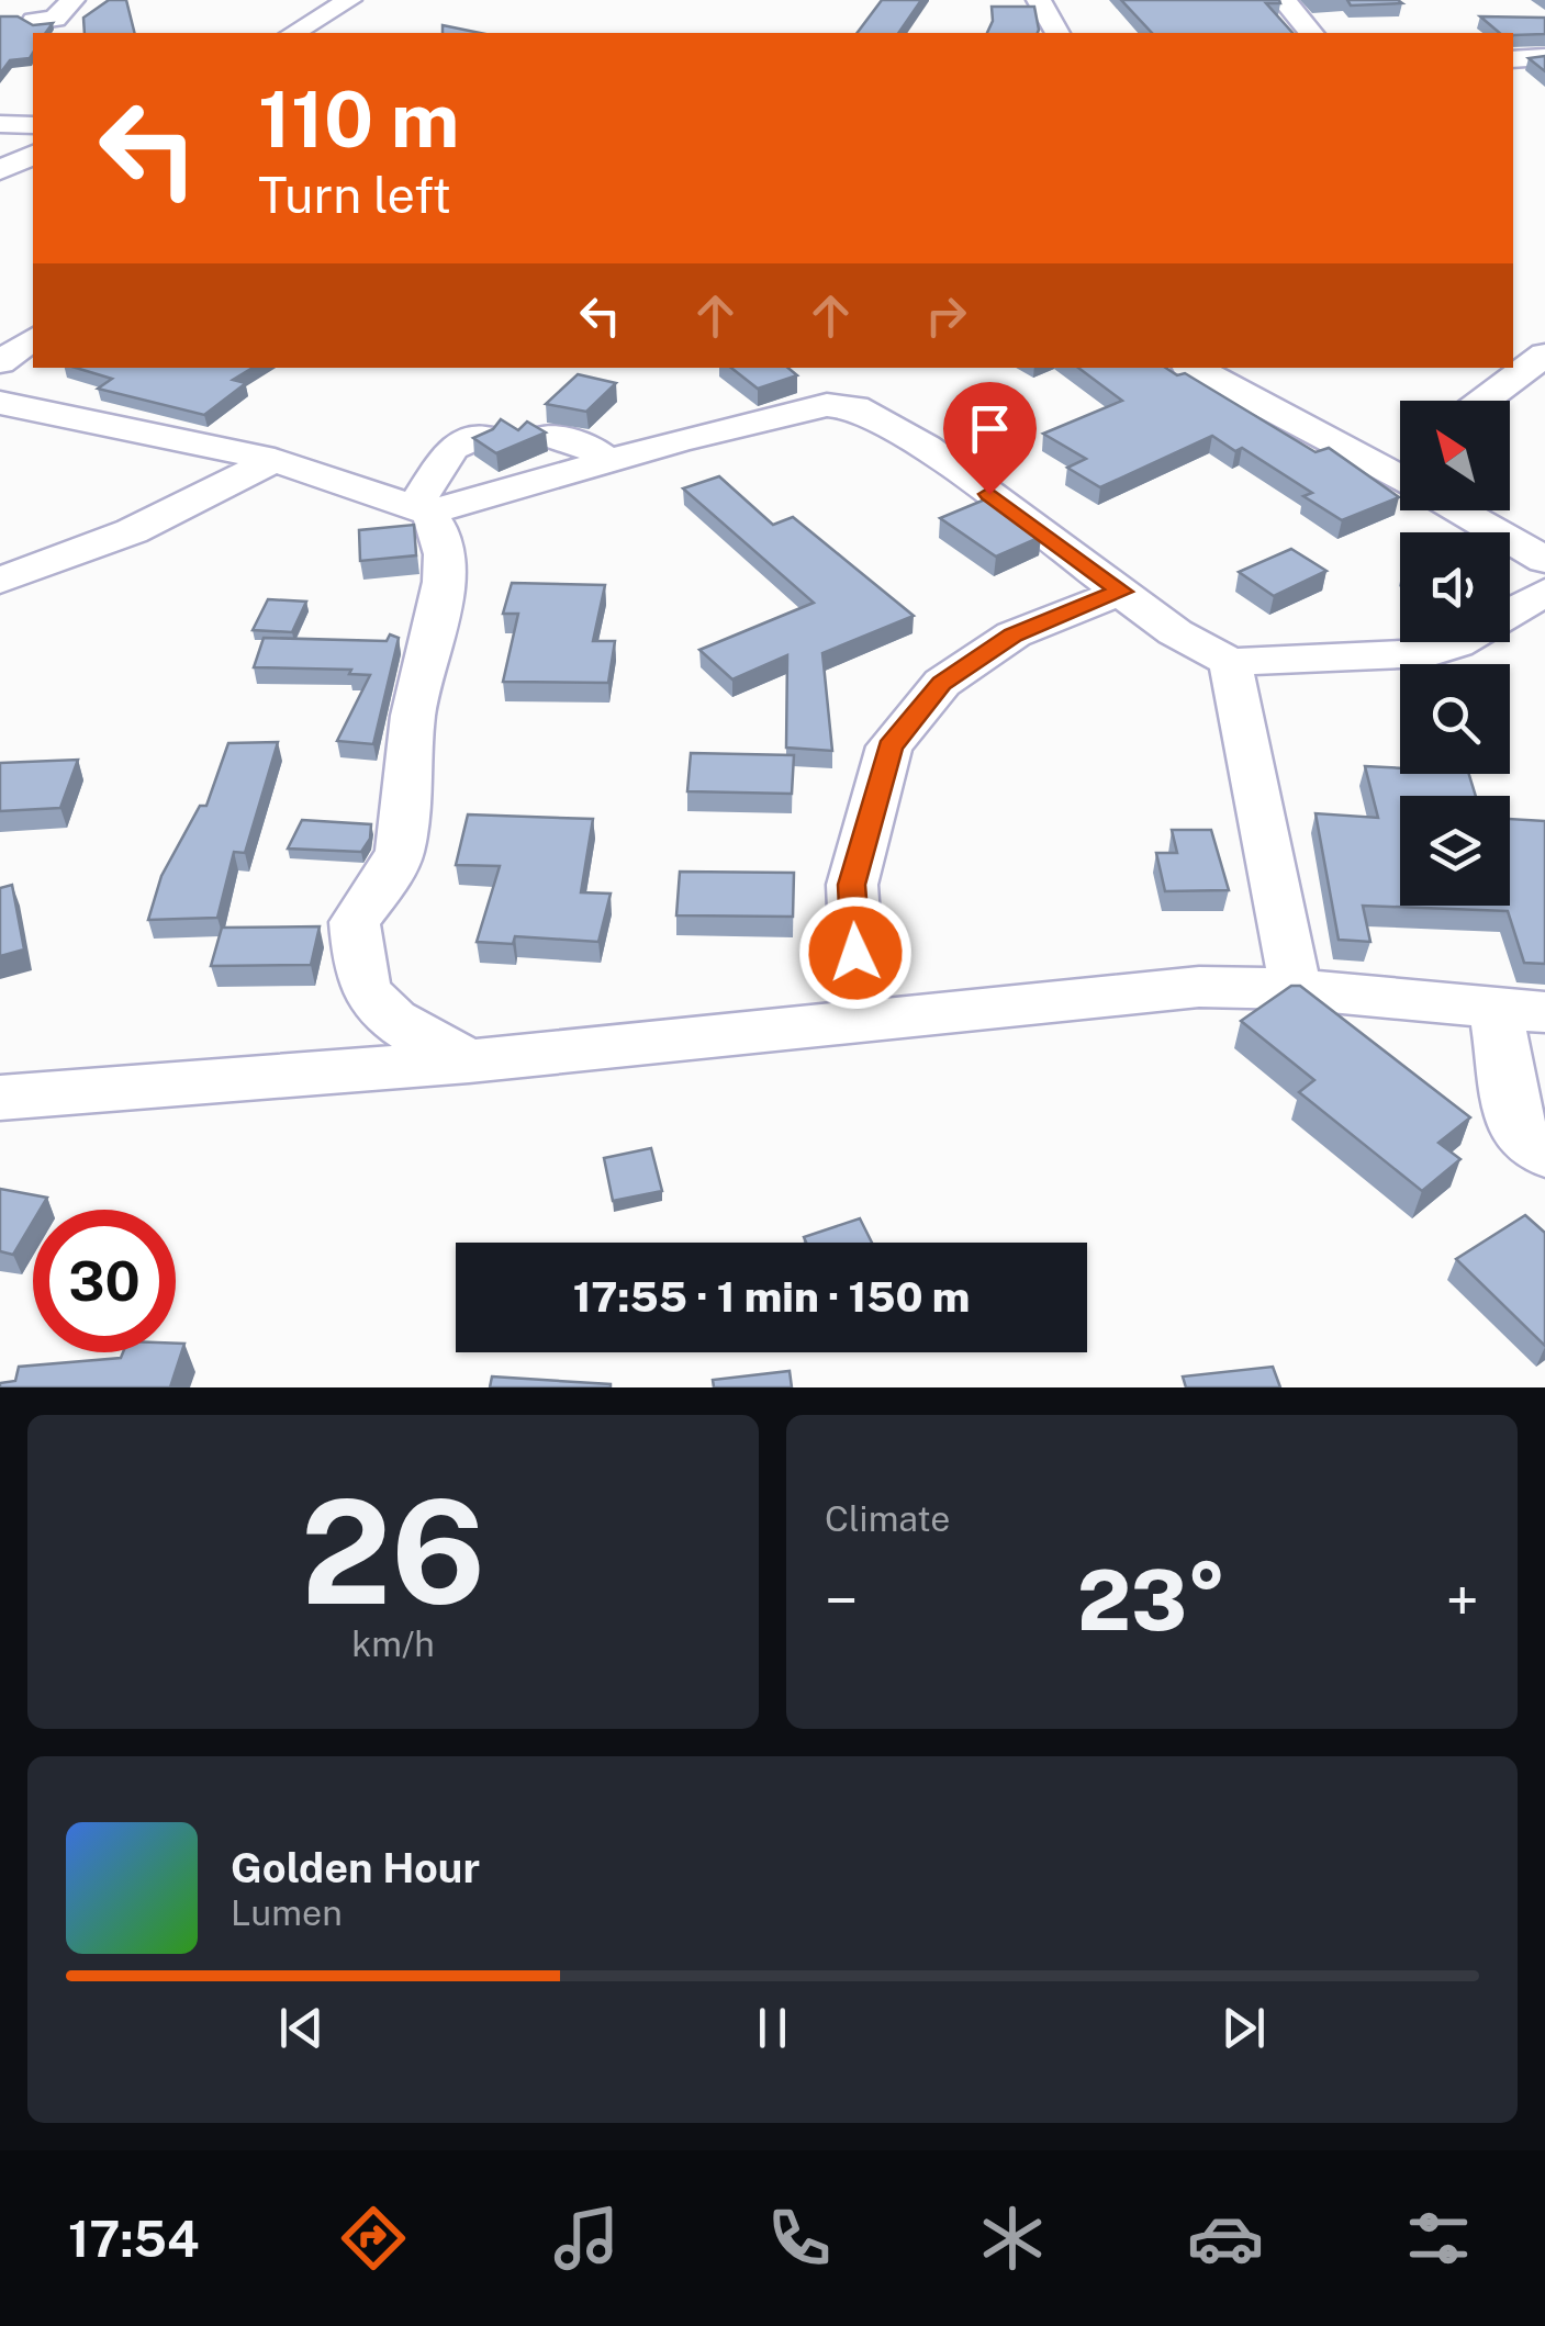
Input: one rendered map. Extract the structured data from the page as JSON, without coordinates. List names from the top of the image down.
{
  "north": "top left",
  "page": {
    "turn": ["110 m", "Turn left"],
    "limit": "30",
    "trip": "17:55 · 1 min · 150 m",
    "tile": [
      ["26", "km/h"],
      "Climate"
    ],
    "heat": ["−", "23°", "+"],
    "song": ["Golden Hour", "Lumen"],
    "tabs": "17:54"
  }
}
